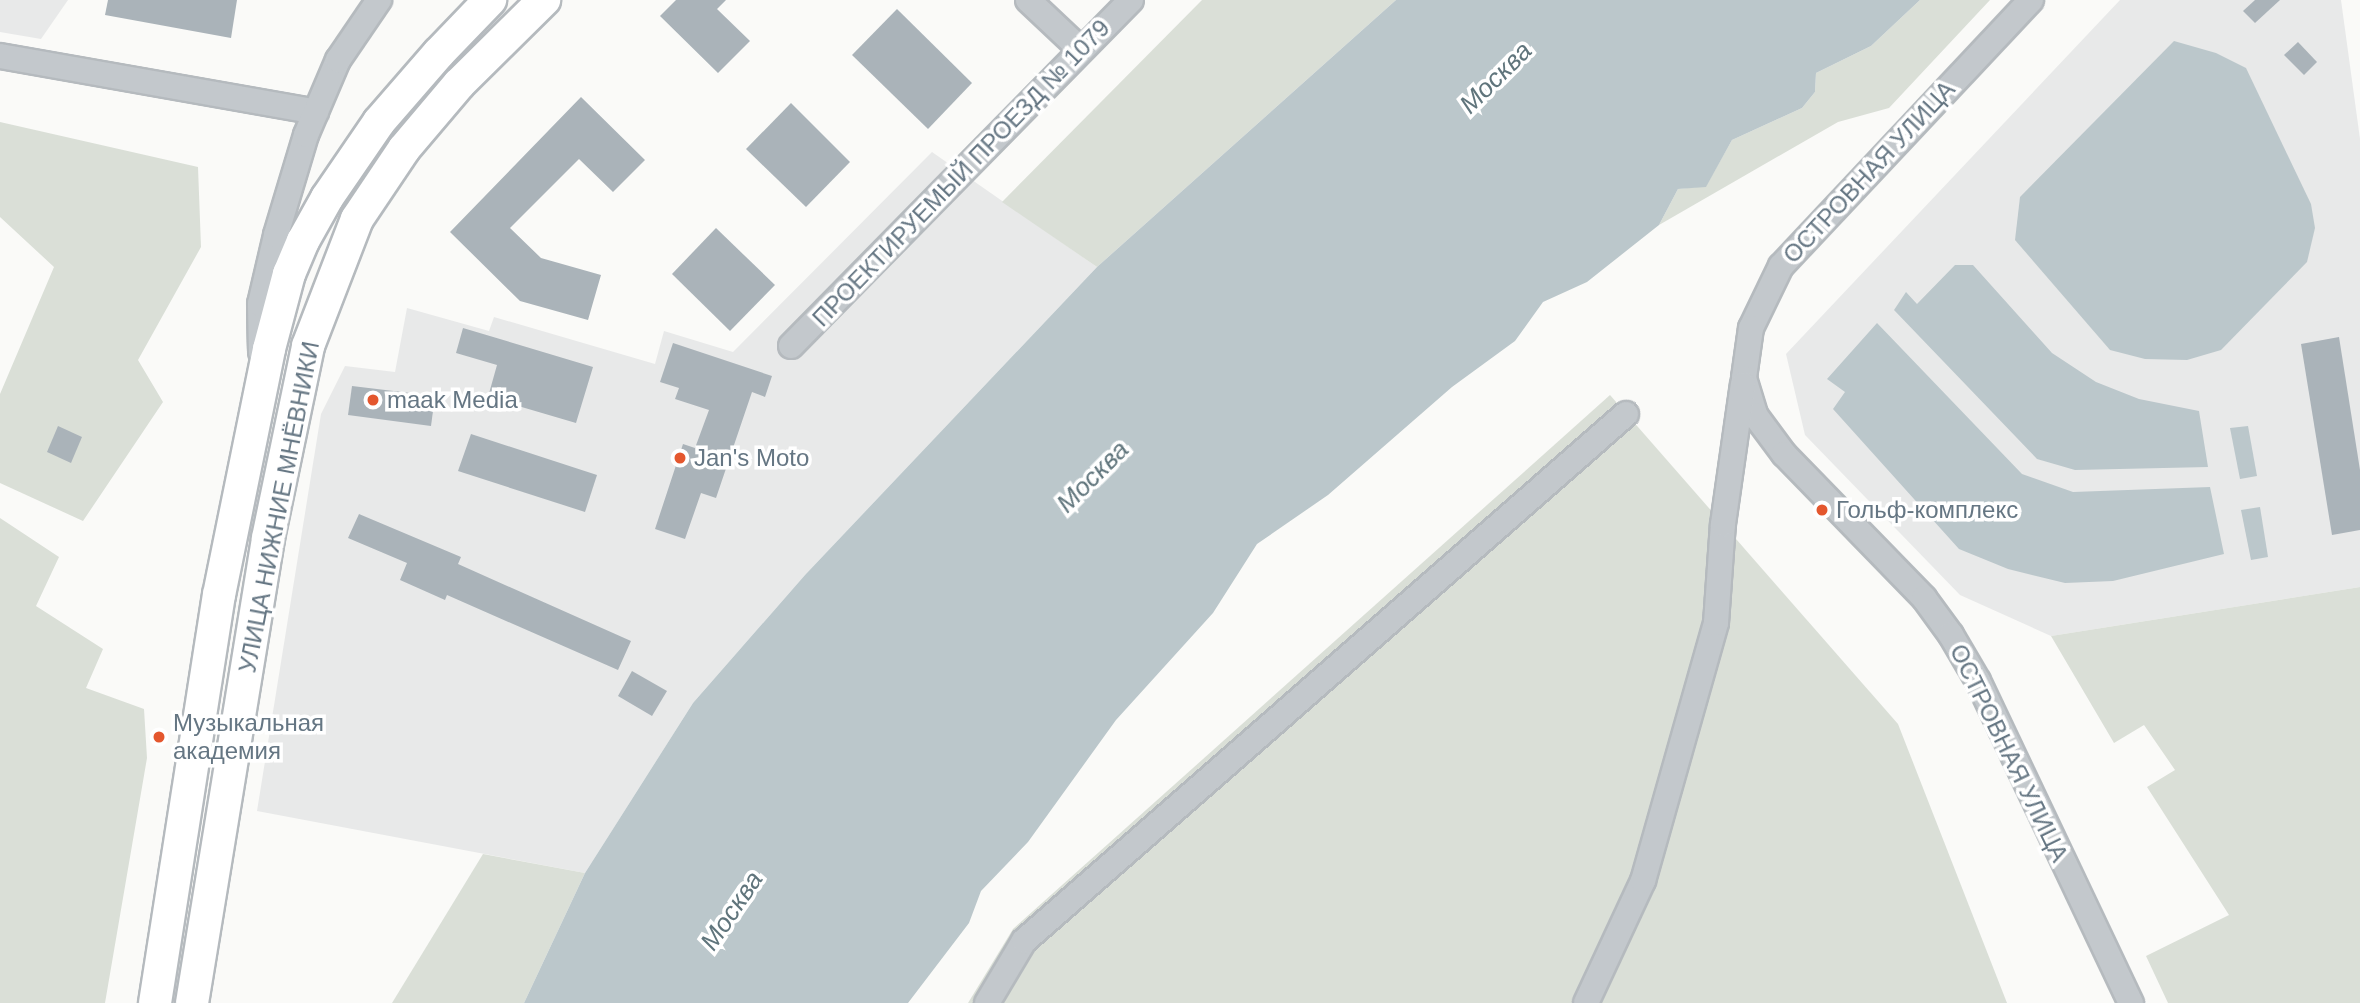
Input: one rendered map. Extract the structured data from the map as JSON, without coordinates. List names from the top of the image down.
{
  "streets": {
    "main road": ["УЛИЦА НИЖНИЕ МНЁВНИКИ"],
    "street": ["ОСТРОВНАЯ УЛИЦА", "ПРОЕКТИРУЕМЫЙ ПРОЕЗД № 1079"]
  },
  "water": ["Москва"],
  "places": [
    "maak Media",
    "Jan's Moto",
    "Гольф-комплекс",
    "Музыкальная академия"
  ]
}
